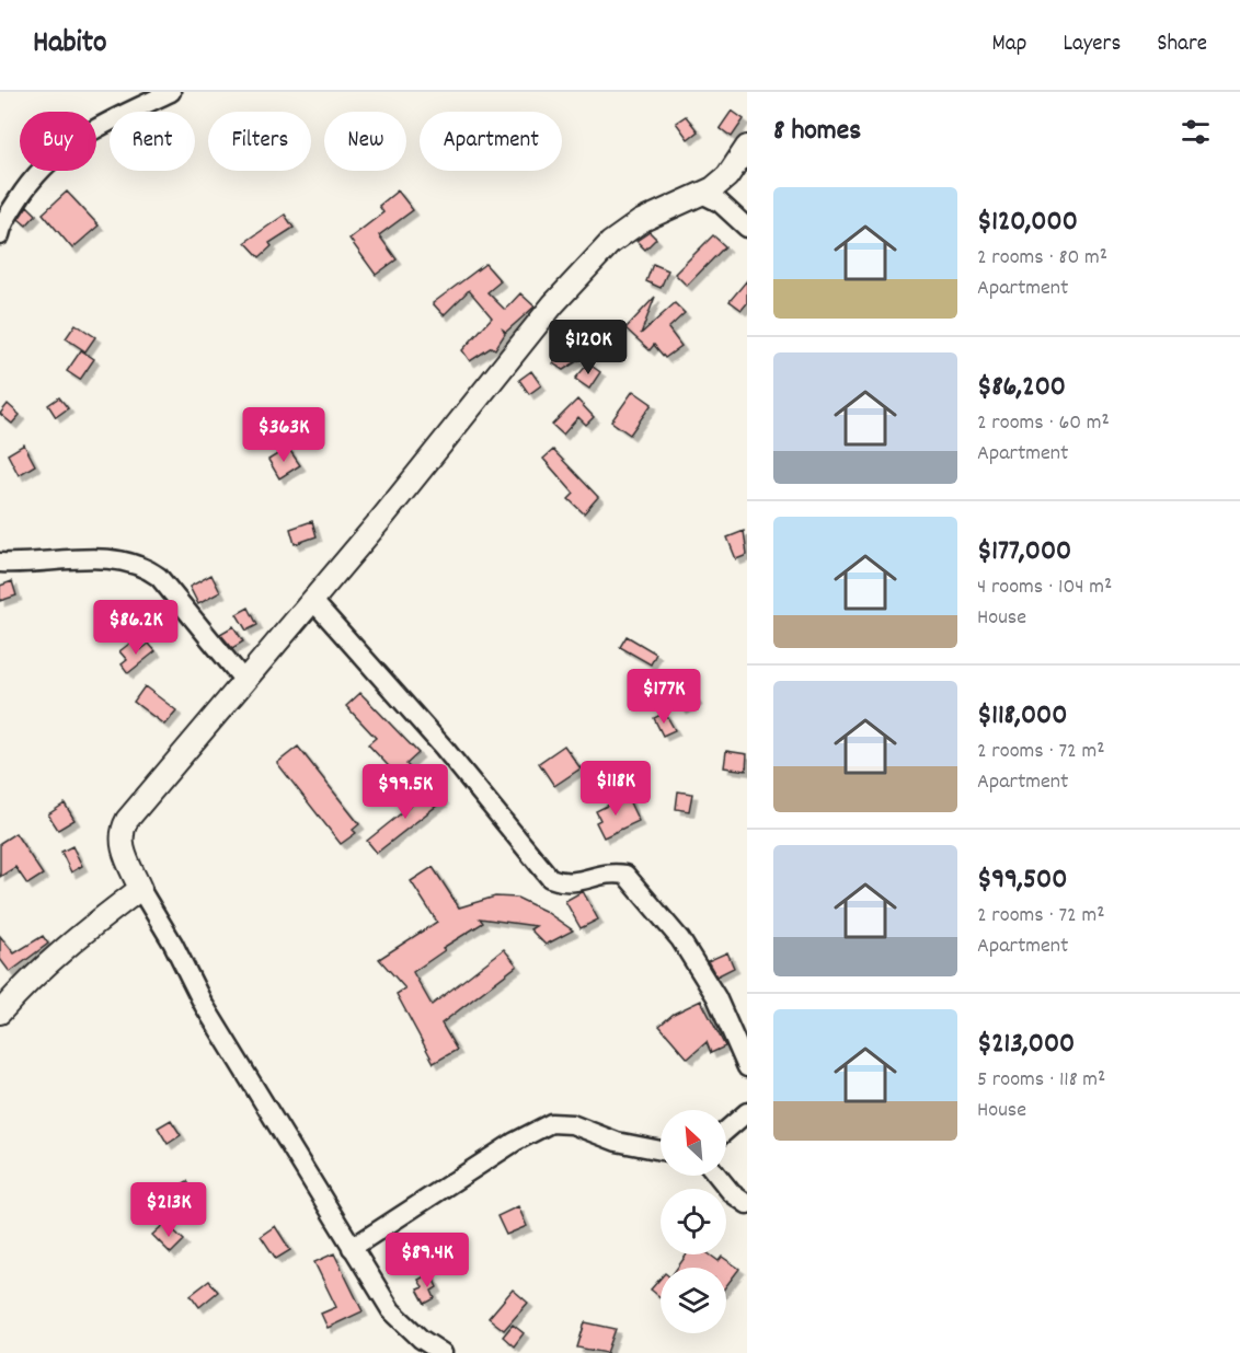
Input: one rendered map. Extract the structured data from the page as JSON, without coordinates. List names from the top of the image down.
{
  "north": "top left",
  "page": {
    "header": "Habito",
    "nav": ["Map", "Layers", "Share"],
    "heading": "8 homes",
    "chip": [
      "Buy",
      "Rent",
      "Filters",
      "New",
      "Apartment"
    ],
    "list": [
      {
        "name": "$120,000",
        "note": "2 rooms · 80 m² · Apartment"
      },
      {
        "name": "$86,200",
        "note": "2 rooms · 60 m² · Apartment"
      },
      {
        "name": "$177,000",
        "note": "4 rooms · 104 m² · House"
      },
      {
        "name": "$118,000",
        "note": "2 rooms · 72 m² · Apartment"
      },
      {
        "name": "$99,500",
        "note": "2 rooms · 72 m² · Apartment"
      },
      {
        "name": "$213,000",
        "note": "5 rooms · 118 m² · House"
      }
    ],
    "price": [
      "$120K",
      "$363K",
      "$86.2K",
      "$177K",
      "$118K",
      "$99.5K",
      "$213K",
      "$89.4K"
    ]
  }
}
